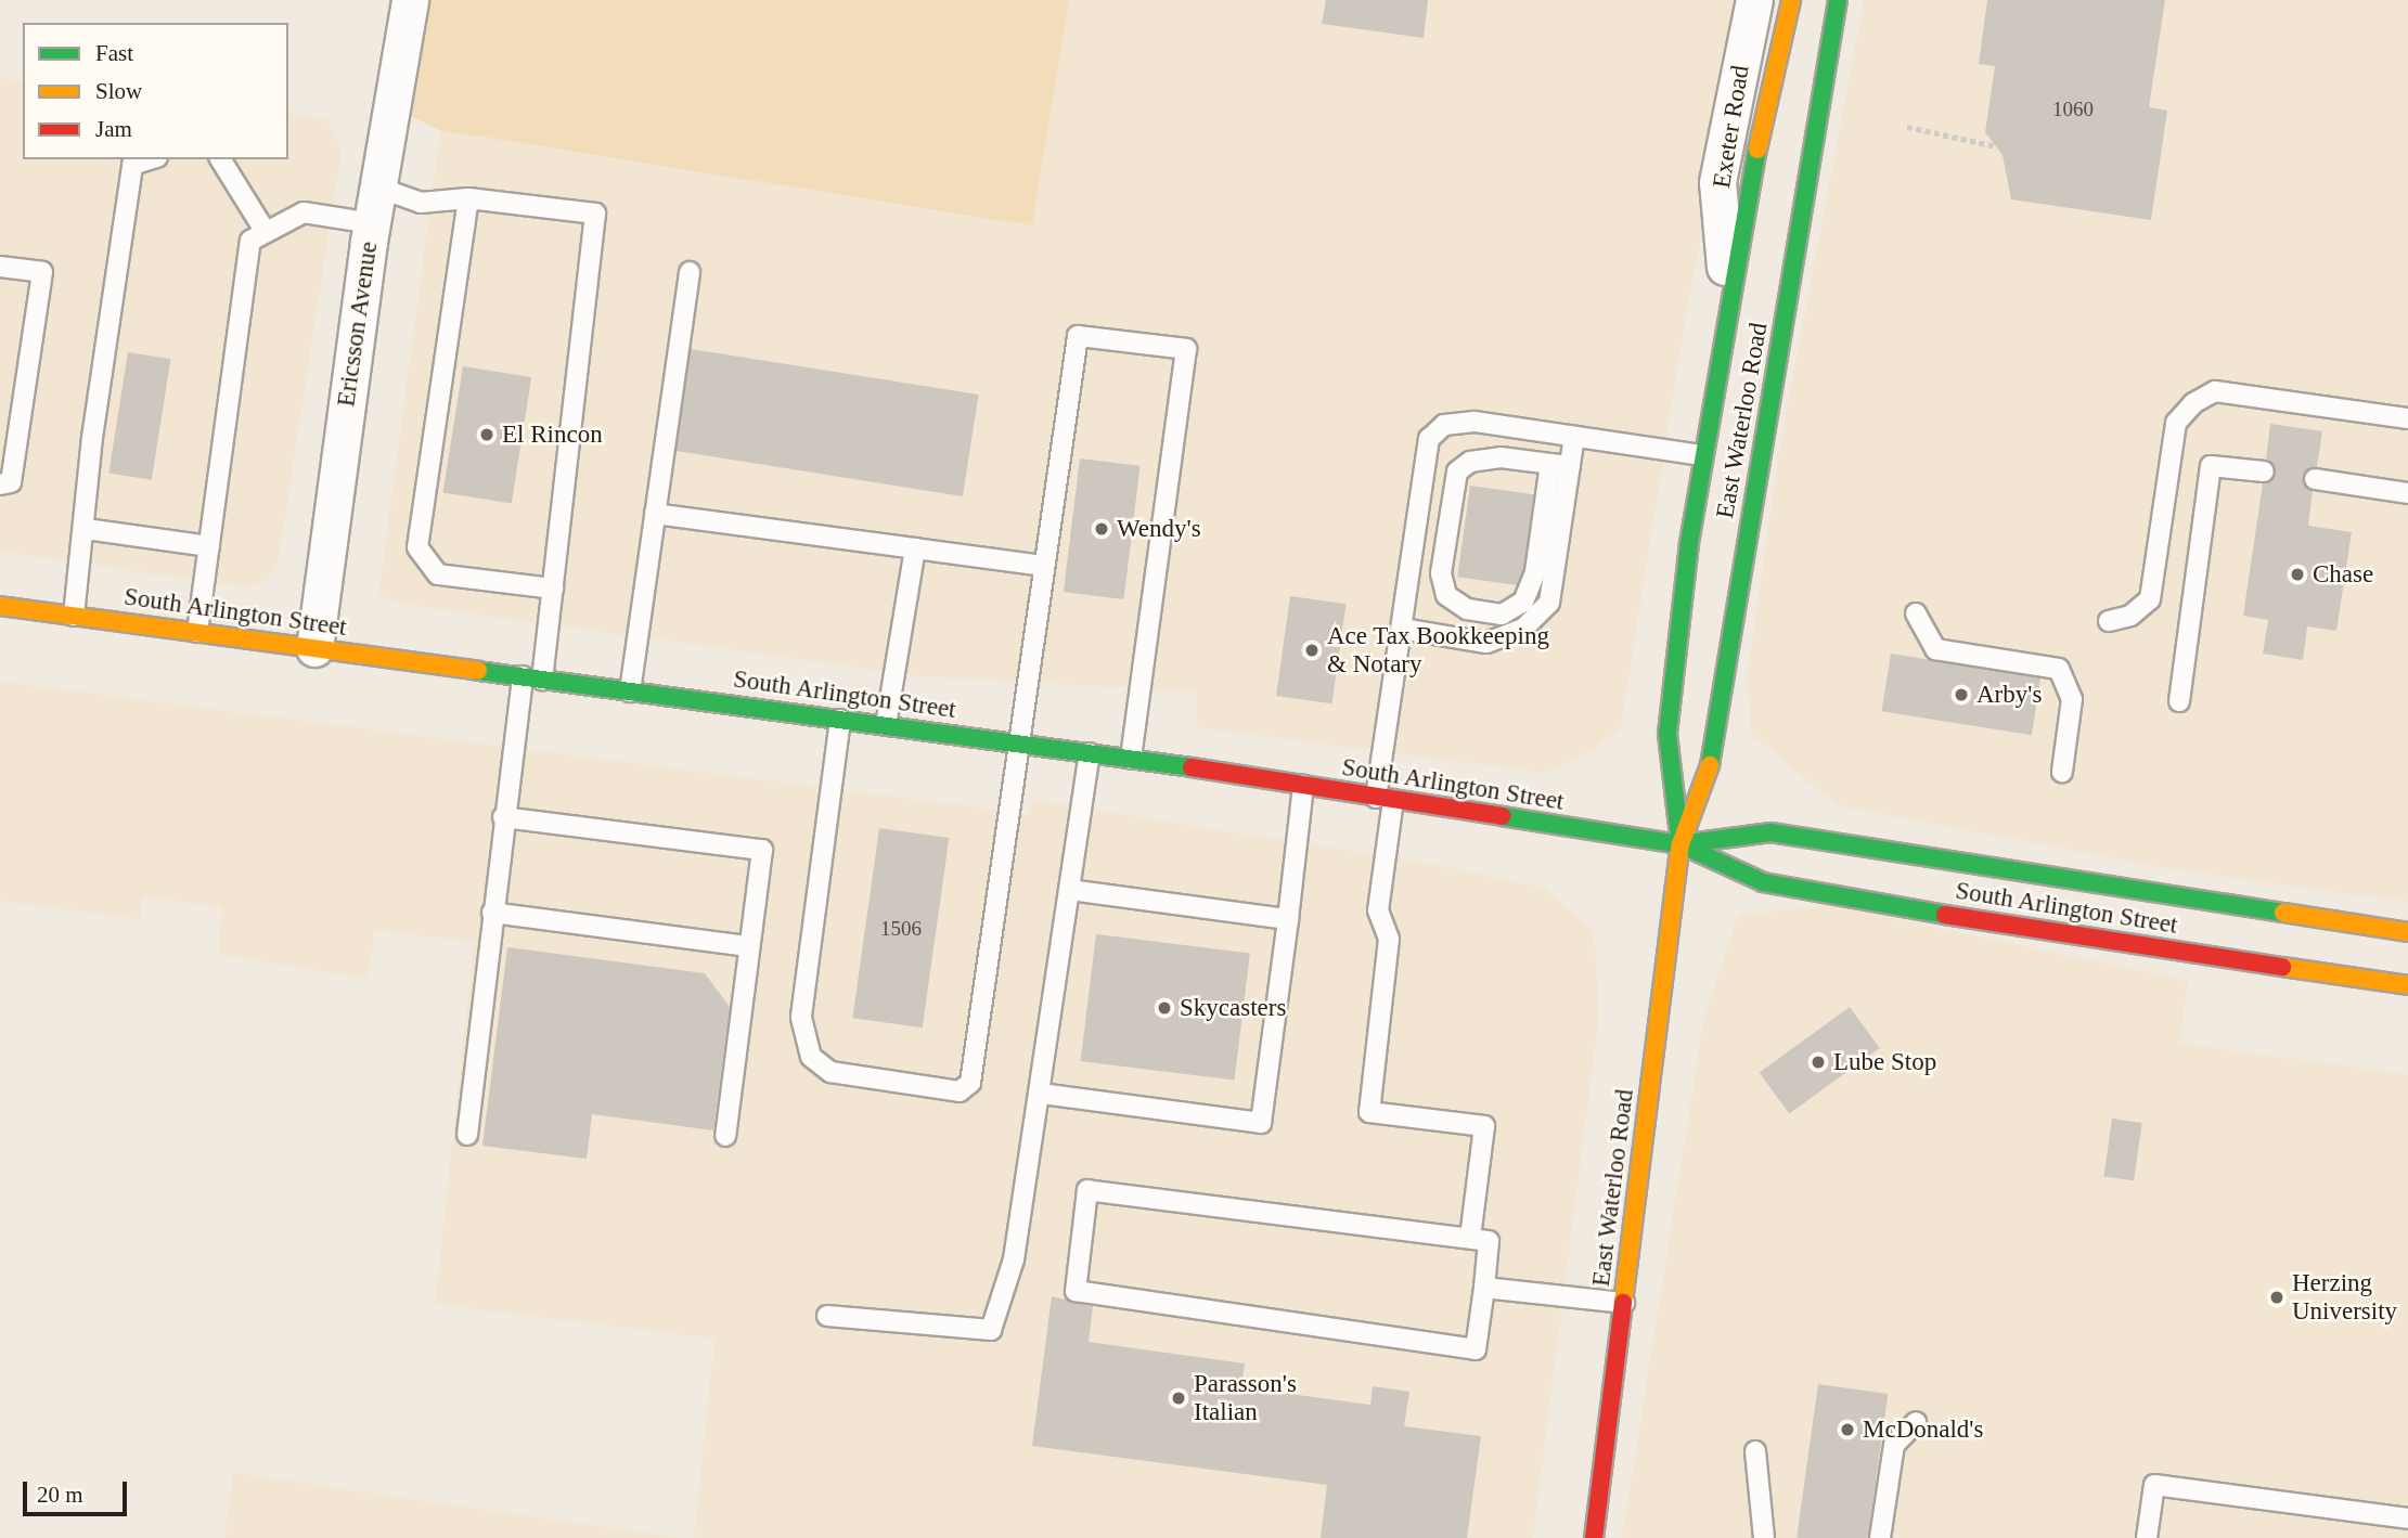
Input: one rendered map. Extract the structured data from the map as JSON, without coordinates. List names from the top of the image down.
{
  "streets": {
    "main road": ["East Waterloo Road", "South Arlington Street"],
    "street": ["Exeter Road", "Ericsson Avenue"]
  },
  "crossings": [
    ["Exeter Road", "East Waterloo Road"],
    ["Ericsson Avenue", "South Arlington Street"],
    ["East Waterloo Road", "South Arlington Street"]
  ],
  "places": [
    "El Rincon",
    "Wendy's",
    "Chase",
    "Ace Tax Bookkeeping & Notary",
    "Arby's",
    "Skycasters",
    "Lube Stop",
    "Herzing University",
    "Parasson's Italian",
    "McDonald's"
  ],
  "house_numbers": ["1060", "1506"],
  "legend": ["Fast", "Slow", "Jam"],
  "scale_bar": "20 m"
}
